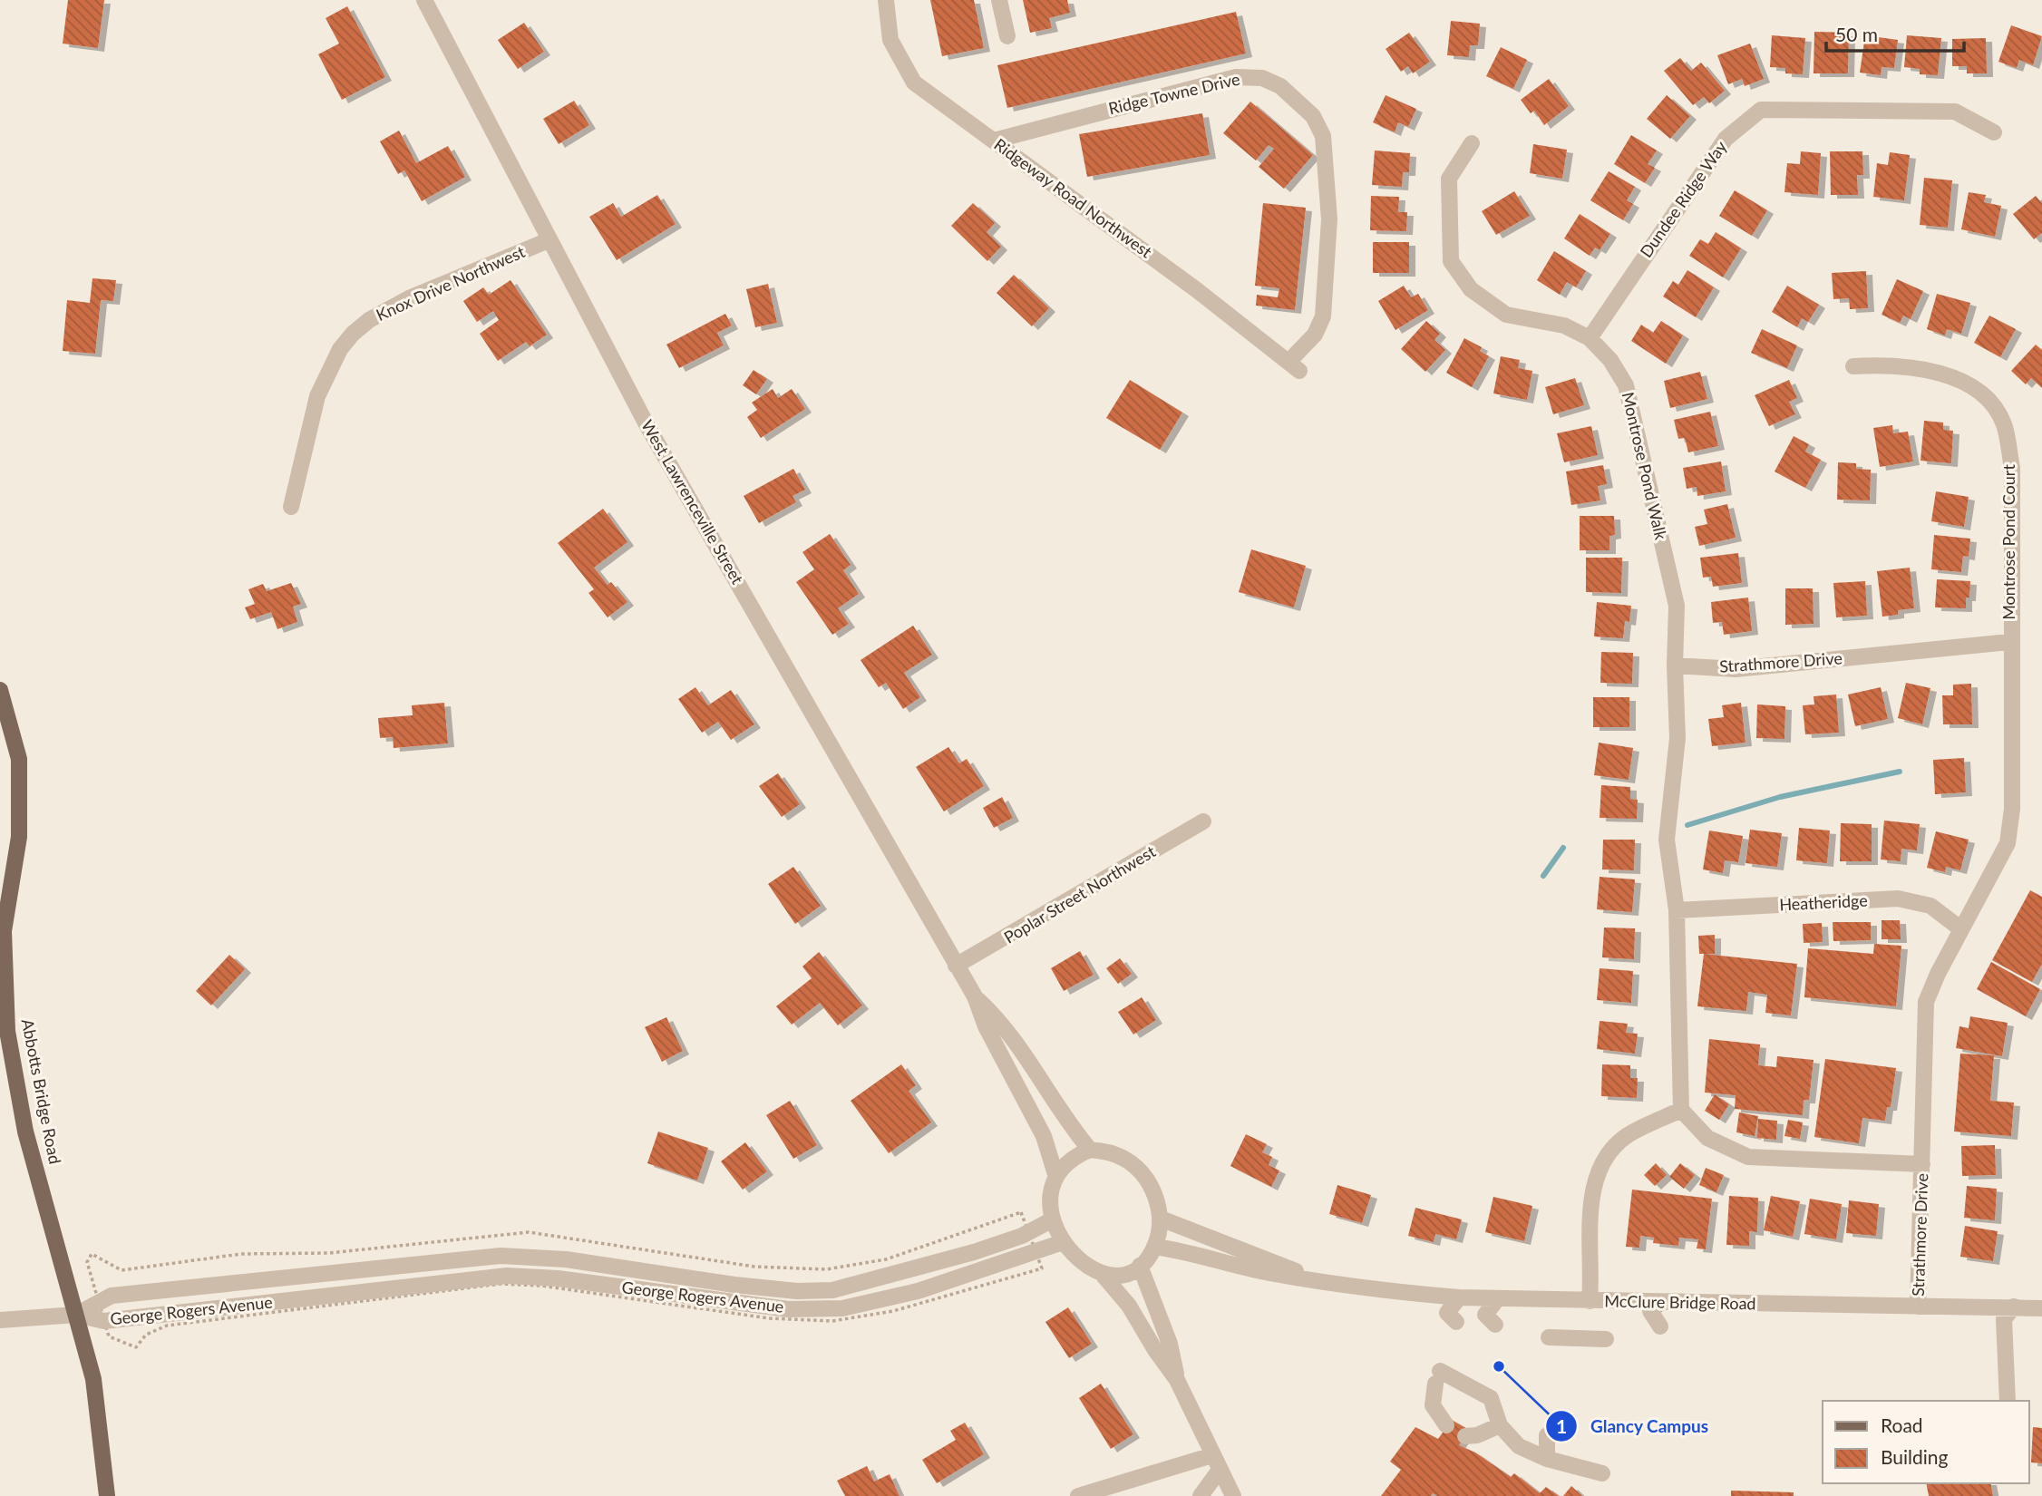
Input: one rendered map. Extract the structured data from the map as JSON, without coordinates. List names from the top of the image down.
{
  "streets": {
    "main road": ["Abbotts Bridge Road"],
    "street": [
      "Ridge Towne Drive",
      "Ridgeway Road Northwest",
      "Dundee Ridge Way",
      "Knox Drive Northwest",
      "Montrose Pond Walk",
      "West Lawrenceville Street",
      "Montrose Pond Court",
      "Strathmore Drive",
      "Poplar Street Northwest",
      "Heatheridge",
      "George Rogers Avenue",
      "McClure Bridge Road"
    ]
  },
  "crossings": [
    ["Ridge Towne Drive", "Ridgeway Road Northwest"],
    ["Dundee Ridge Way", "Montrose Pond Walk"],
    ["Knox Drive Northwest", "West Lawrenceville Street"],
    ["Montrose Pond Walk", "Strathmore Drive"],
    ["West Lawrenceville Street", "Poplar Street Northwest"],
    ["West Lawrenceville Street", "George Rogers Avenue"],
    ["West Lawrenceville Street", "McClure Bridge Road"],
    ["Montrose Pond Court", "Strathmore Drive"],
    ["Strathmore Drive", "Heatheridge"],
    ["Strathmore Drive", "McClure Bridge Road"],
    ["Abbotts Bridge Road", "George Rogers Avenue"],
    ["George Rogers Avenue", "McClure Bridge Road"]
  ],
  "places": ["Glancy Campus"],
  "legend": ["Road", "Building"],
  "scale_bar": "50 m"
}
